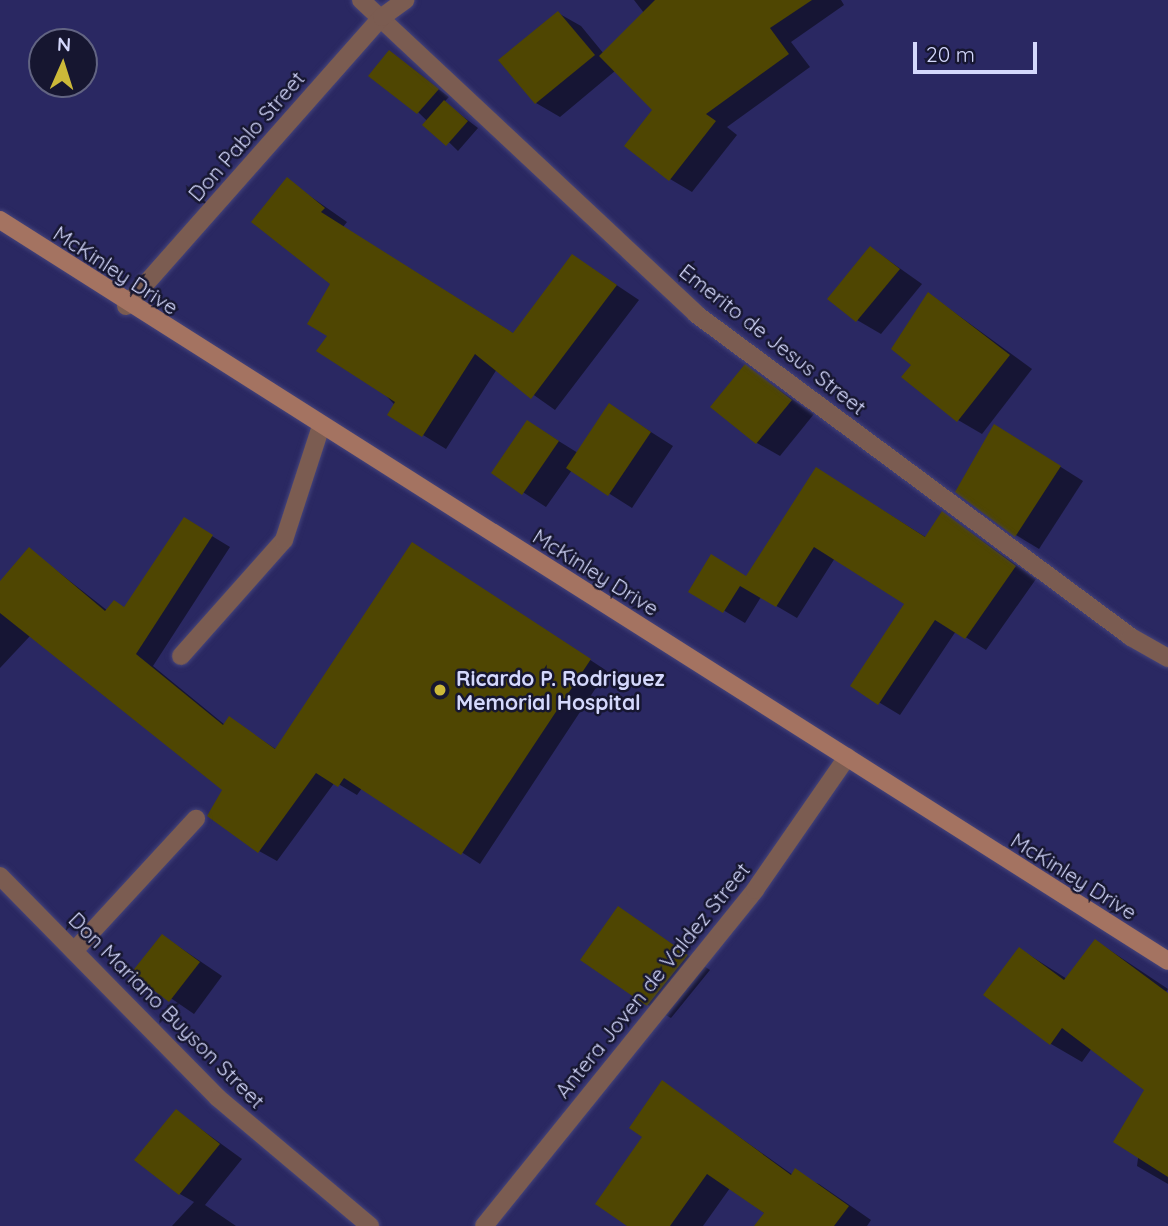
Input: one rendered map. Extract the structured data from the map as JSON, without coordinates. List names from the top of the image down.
{
  "streets": {
    "main road": ["McKinley Drive"],
    "street": [
      "Don Pablo Street",
      "Emerito de Jesus Street",
      "Antera Joven de Valdez Street",
      "Don Mariano Buyson Street"
    ]
  },
  "crossings": [
    ["Don Pablo Street", "McKinley Drive"],
    ["Don Pablo Street", "Emerito de Jesus Street"],
    ["McKinley Drive", "Antera Joven de Valdez Street"]
  ],
  "places": ["Ricardo P. Rodriguez Memorial Hospital"],
  "scale_bar": "20 m",
  "north": "top"
}
